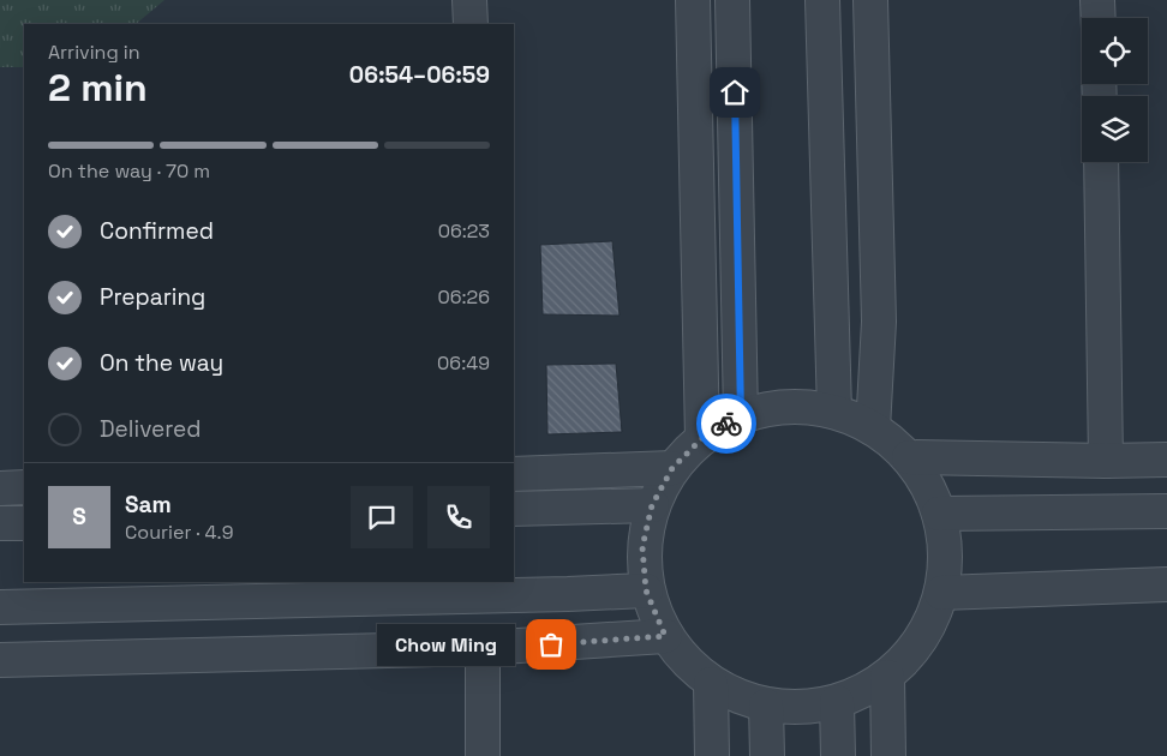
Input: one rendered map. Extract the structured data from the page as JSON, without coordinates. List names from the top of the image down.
{
  "places": ["Chow Ming"],
  "page": {
    "heading": ["2 min", "Arriving in", "06:54–06:59"],
    "panel": ["Sam", "Courier · 4.9"],
    "bar": "On the way · 70 m",
    "list": [
      ["Confirmed", "06:23"],
      ["Preparing", "06:26"],
      ["On the way", "06:49"],
      "Delivered"
    ],
    "round": "S",
    "bubble": "Chow Ming"
  }
}
